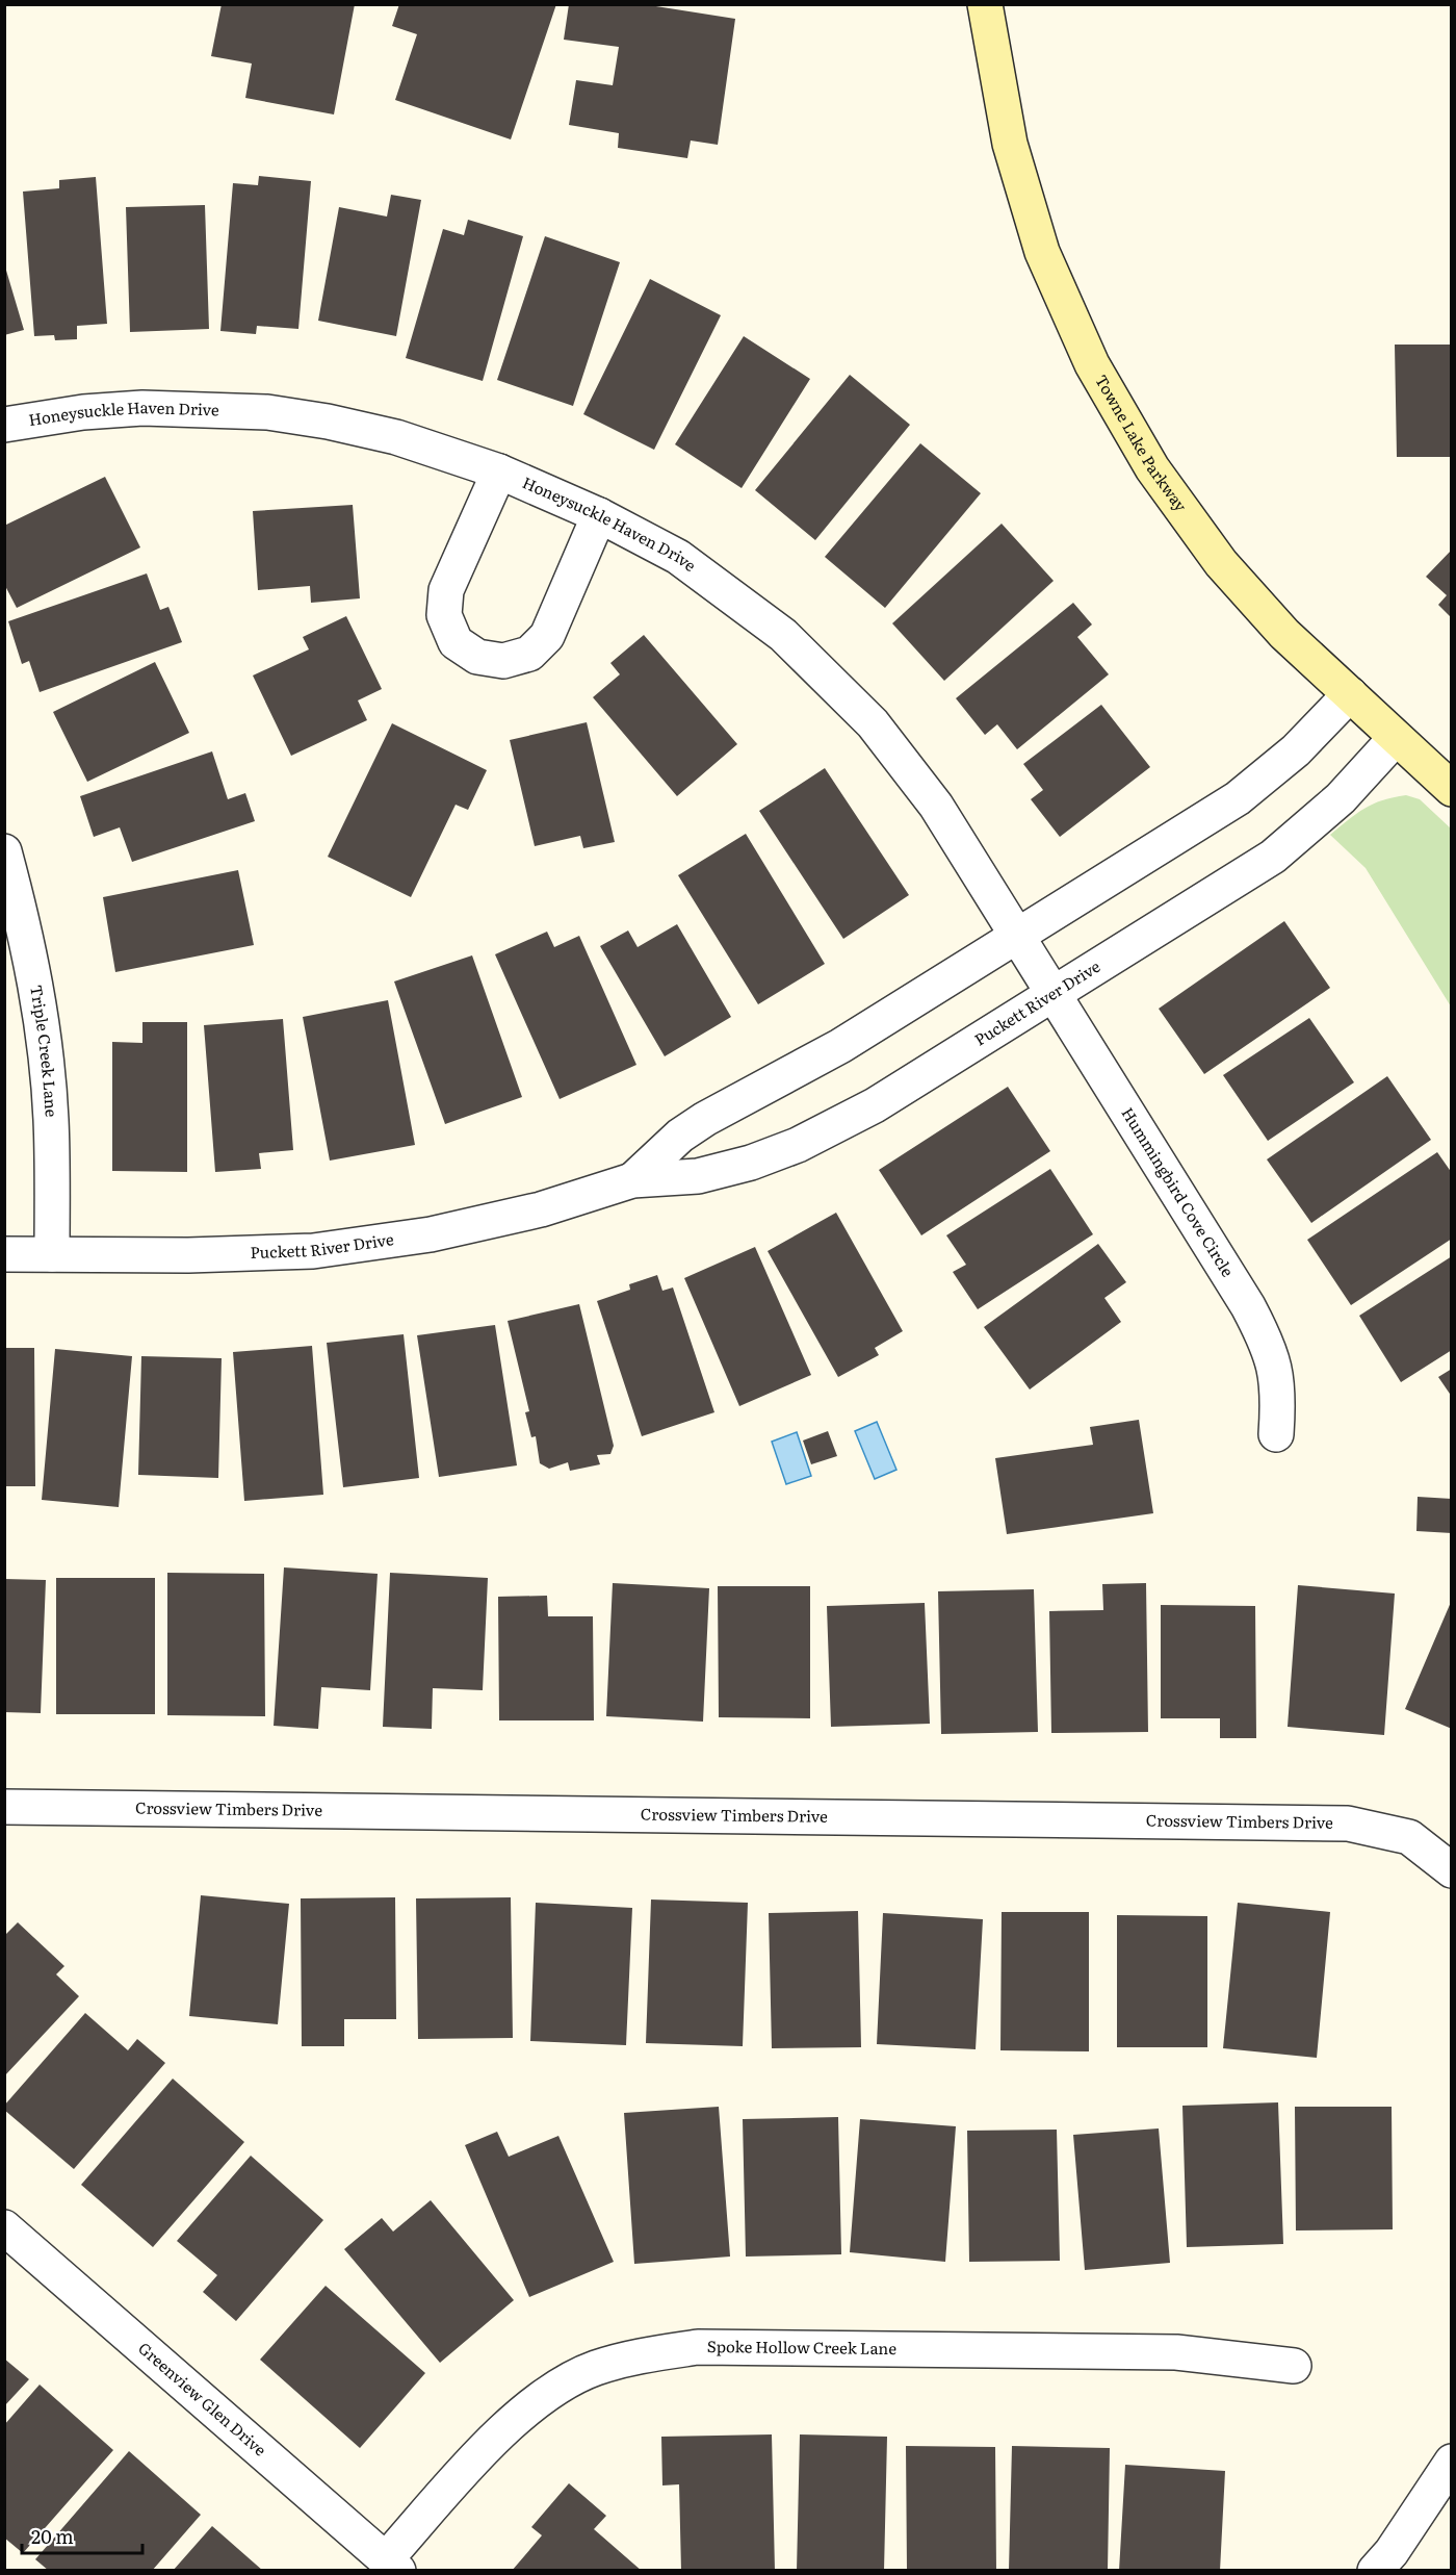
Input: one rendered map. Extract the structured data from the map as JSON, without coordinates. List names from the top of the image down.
{
  "streets": {
    "street": [
      "Honeysuckle Haven Drive",
      "Towne Lake Parkway",
      "Puckett River Drive",
      "Triple Creek Lane",
      "Hummingbird Cove Circle",
      "Crossview Timbers Drive",
      "Spoke Hollow Creek Lane",
      "Greenview Glen Drive"
    ]
  },
  "crossings": [
    ["Honeysuckle Haven Drive", "Puckett River Drive"],
    ["Honeysuckle Haven Drive", "Hummingbird Cove Circle"],
    ["Towne Lake Parkway", "Puckett River Drive"],
    ["Puckett River Drive", "Triple Creek Lane"],
    ["Puckett River Drive", "Hummingbird Cove Circle"],
    ["Spoke Hollow Creek Lane", "Greenview Glen Drive"]
  ],
  "scale_bar": "20 m"
}
